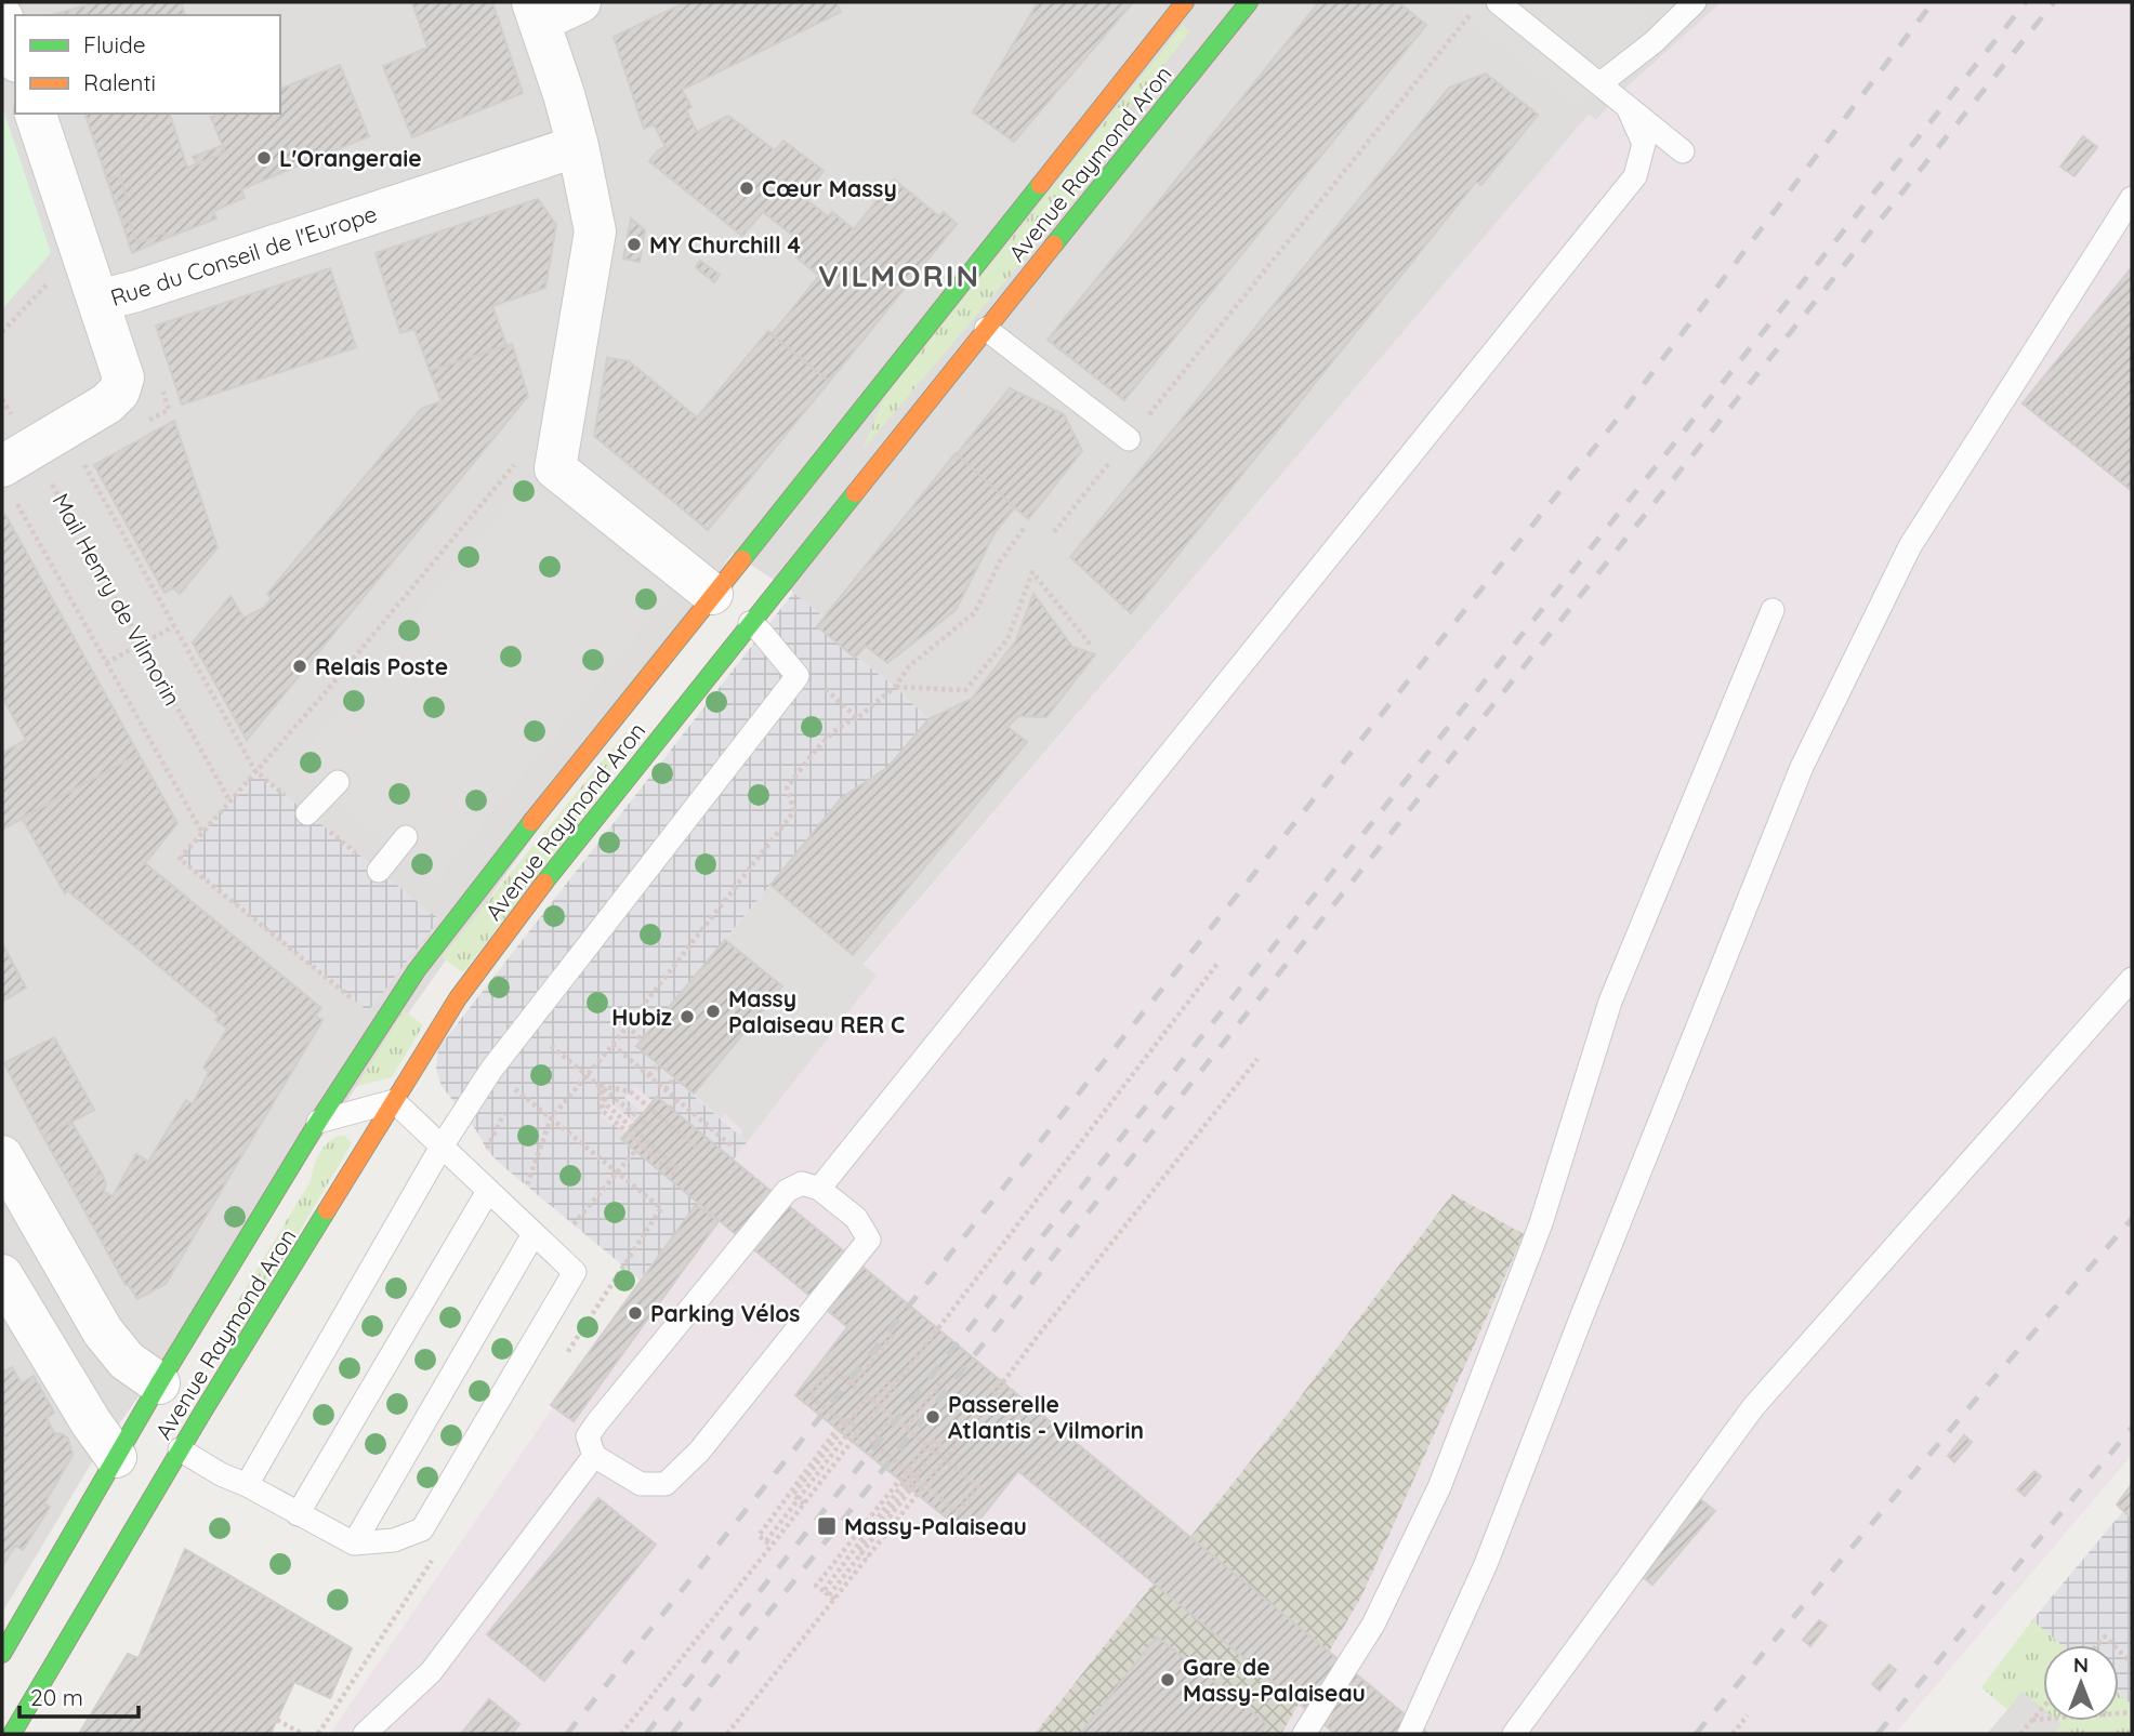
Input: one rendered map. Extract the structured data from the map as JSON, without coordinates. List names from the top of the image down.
{
  "streets": {
    "street": ["Avenue Raymond Aron", "Rue du Conseil de l'Europe"],
    "path": ["Mail Henry de Vilmorin"]
  },
  "districts": ["VILMORIN"],
  "places": {
    "other": [
      "L'Orangeraie",
      "Cœur Massy",
      "MY Churchill 4",
      "Relais Poste",
      "Massy Palaiseau RER C",
      "Hubiz",
      "Parking Vélos",
      "Passerelle Atlantis - Vilmorin",
      "Gare de Massy-Palaiseau"
    ],
    "transit": ["Massy-Palaiseau"]
  },
  "legend": ["Fluide", "Ralenti"],
  "scale_bar": "20 m",
  "north": "top"
}
